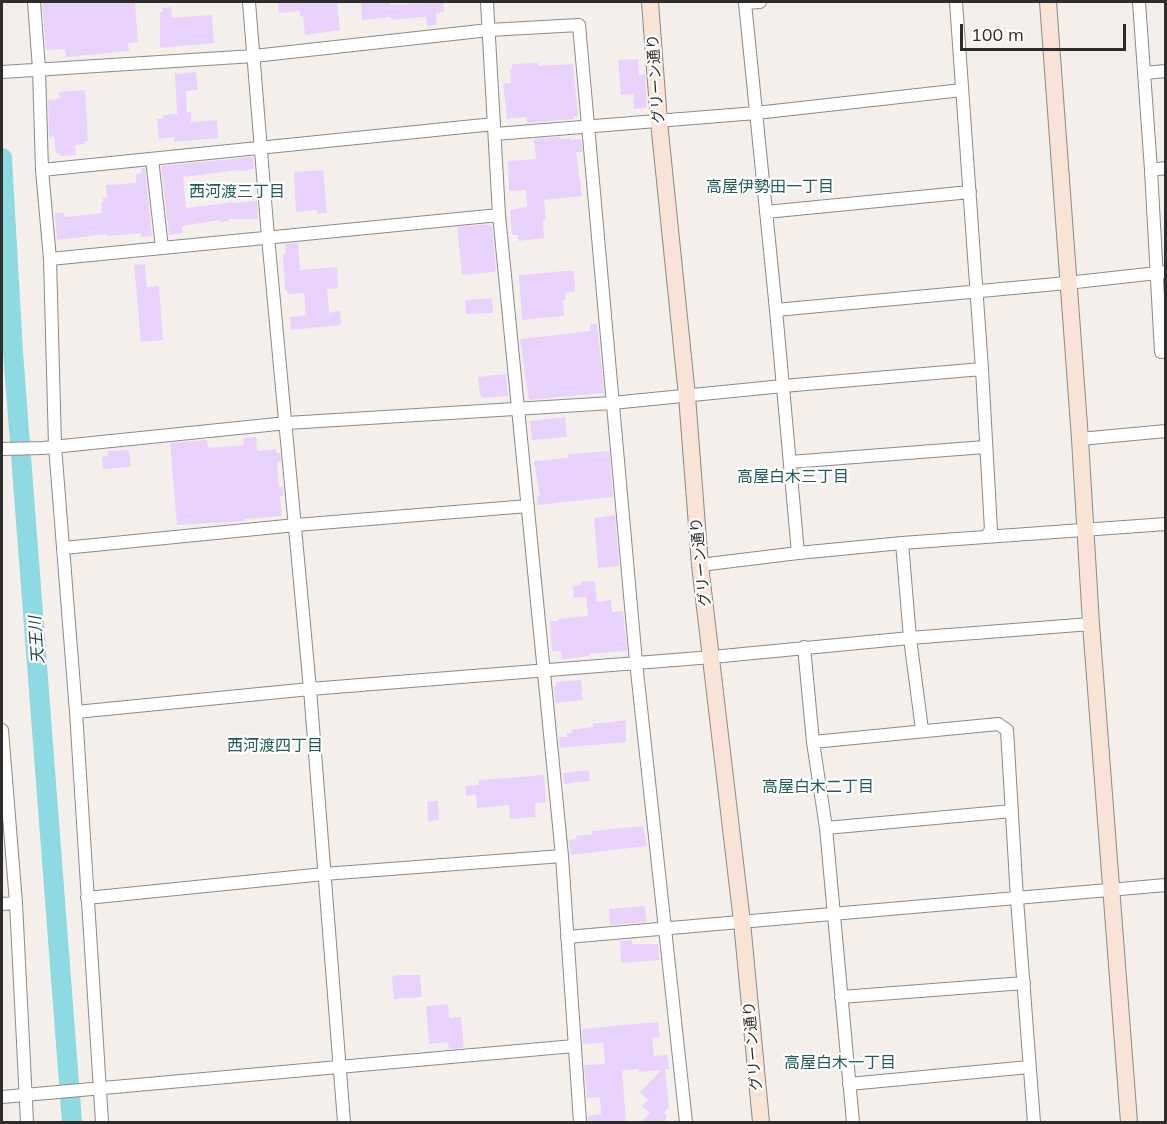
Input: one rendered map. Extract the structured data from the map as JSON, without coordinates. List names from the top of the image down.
{
  "streets": {
    "street": ["グリーン通り"]
  },
  "districts": [
    "高屋伊勢田一丁目",
    "西河渡三丁目",
    "高屋白木三丁目",
    "西河渡四丁目",
    "高屋白木二丁目",
    "高屋白木一丁目"
  ],
  "water": ["天王川"],
  "scale_bar": "100 m"
}
